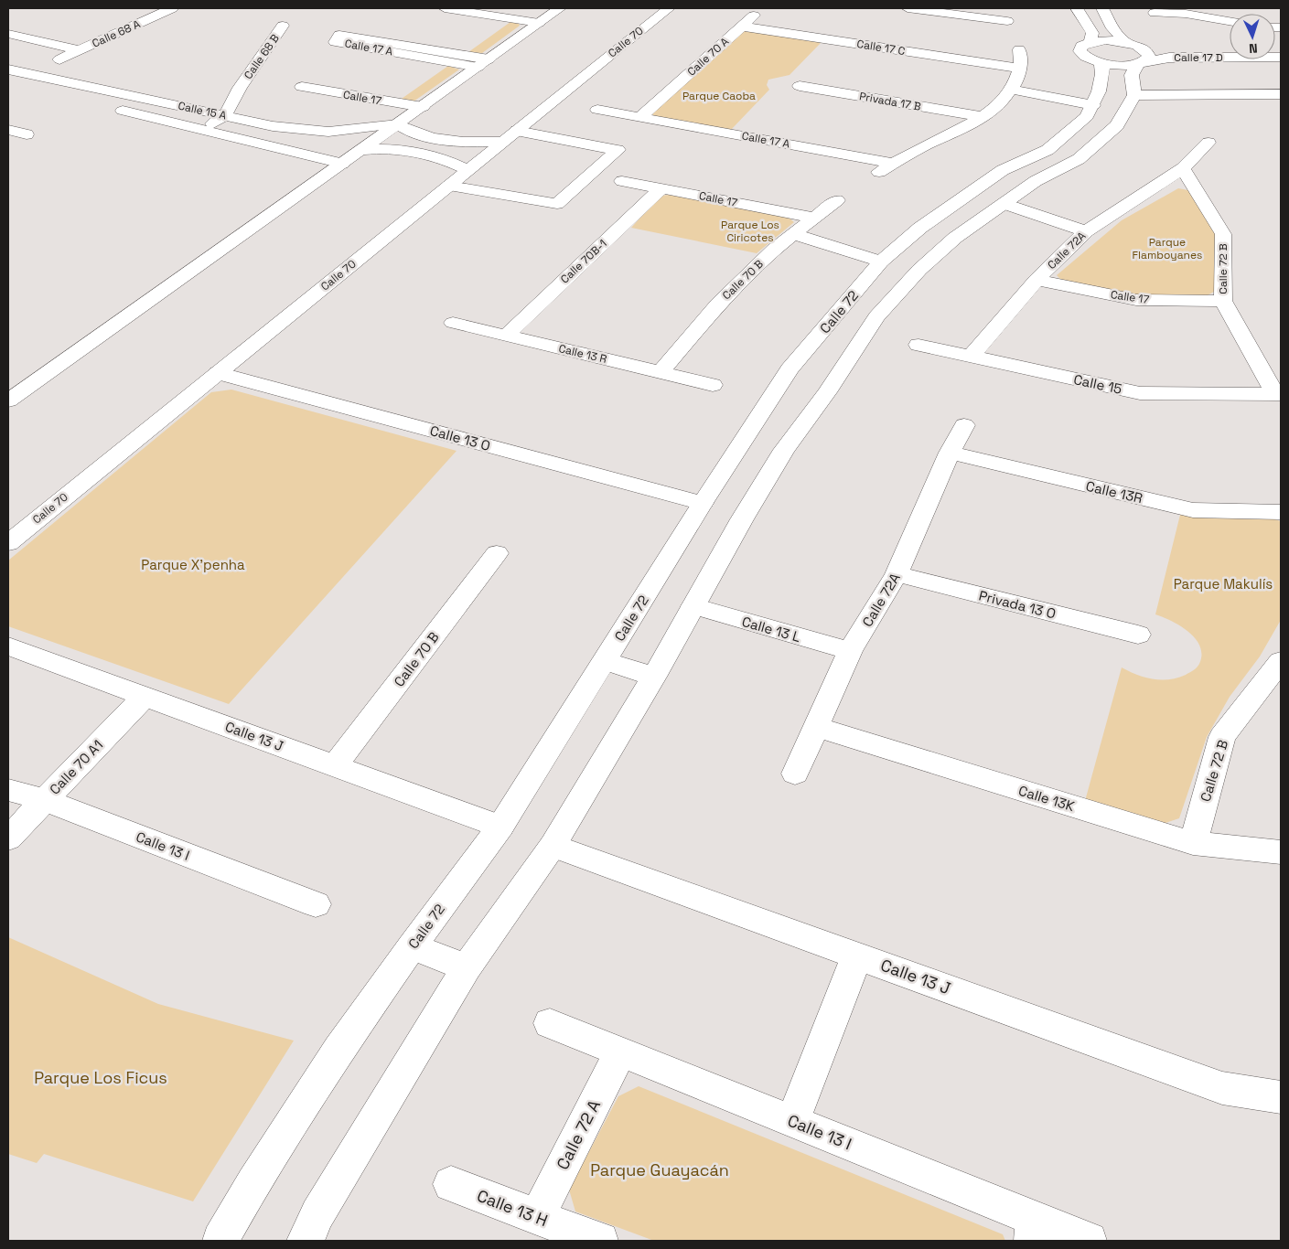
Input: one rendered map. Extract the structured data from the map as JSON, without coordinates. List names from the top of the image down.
{
  "streets": {
    "street": [
      "Calle 68 A",
      "Calle 70",
      "Calle 17 A",
      "Calle 17 C",
      "Calle 68 B",
      "Calle 70 A",
      "Calle 17 D",
      "Calle 17",
      "Privada 17 B",
      "Calle 15 A",
      "Calle 72A",
      "Calle 70B-1",
      "Calle 72 B",
      "Calle 70 B",
      "Calle 72",
      "Calle 13 R",
      "Calle 15",
      "Calle 13 O",
      "Calle 13R",
      "Privada 13 O",
      "Calle 13 L",
      "Calle 13 J",
      "Calle 70 A1",
      "Calle 13K",
      "Calle 13 I",
      "Calle 72 A",
      "Calle 13 H"
    ]
  },
  "crossings": [
    ["Calle 70", "Calle 13 O"],
    ["Calle 17 A", "Calle 70 A"],
    ["Calle 17 C", "Calle 70 A"],
    ["Calle 68 B", "Calle 15 A"],
    ["Calle 17", "Calle 72A"],
    ["Calle 17", "Calle 70B-1"],
    ["Calle 17", "Calle 72 B"],
    ["Calle 17", "Calle 70 B"],
    ["Calle 72A", "Calle 72 B"],
    ["Calle 72A", "Calle 15"],
    ["Calle 72A", "Calle 13R"],
    ["Calle 72A", "Privada 13 O"],
    ["Calle 72A", "Calle 13 L"],
    ["Calle 72A", "Calle 13K"],
    ["Calle 70B-1", "Calle 13 R"],
    ["Calle 72 B", "Calle 15"],
    ["Calle 72 B", "Calle 13K"],
    ["Calle 70 B", "Calle 13 R"],
    ["Calle 70 B", "Calle 13 J"],
    ["Calle 72", "Calle 13 O"],
    ["Calle 72", "Calle 13 J"],
    ["Calle 13 J", "Calle 70 A1"],
    ["Calle 70 A1", "Calle 13 I"],
    ["Calle 13 I", "Calle 72 A"],
    ["Calle 72 A", "Calle 13 H"]
  ],
  "parks": [
    "Parque Caoba",
    "Parque Los Ciricotes",
    "Parque Flamboyanes",
    "Parque X'penha",
    "Parque Makulís",
    "Parque Los Ficus",
    "Parque Guayacán"
  ],
  "north": "bottom"
}
